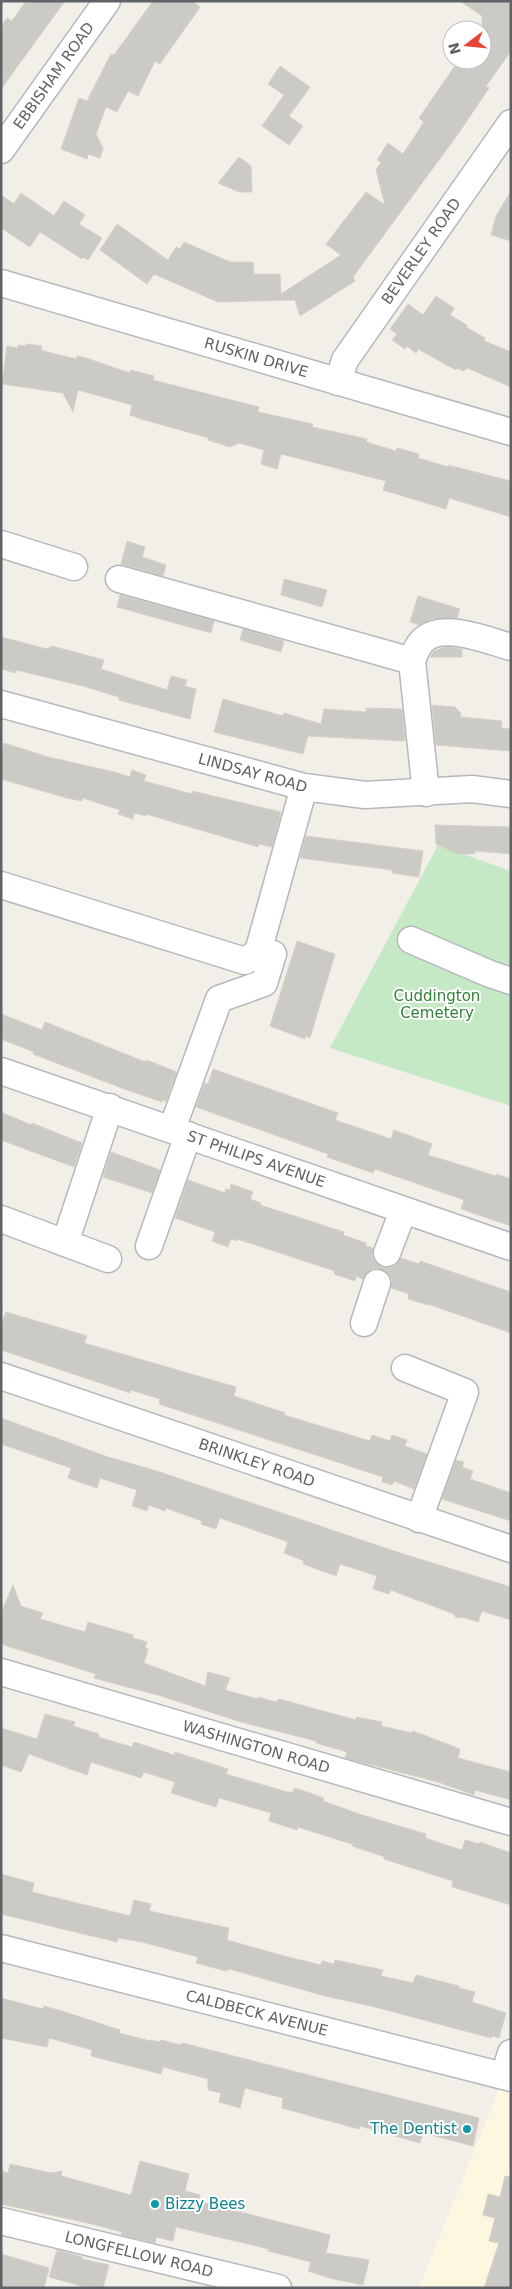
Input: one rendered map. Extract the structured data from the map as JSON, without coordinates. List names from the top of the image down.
{
  "streets": {
    "street": [
      "EBBISHAM ROAD",
      "BEVERLEY ROAD",
      "RUSKIN DRIVE",
      "LINDSAY ROAD",
      "ST PHILIPS AVENUE",
      "BRINKLEY ROAD",
      "WASHINGTON ROAD",
      "CALDBECK AVENUE",
      "LONGFELLOW ROAD"
    ]
  },
  "crossings": [
    ["BEVERLEY ROAD", "RUSKIN DRIVE"]
  ],
  "parks": ["Cuddington Cemetery"],
  "places": ["The Dentist", "Bizzy Bees"],
  "north": "left"
}
